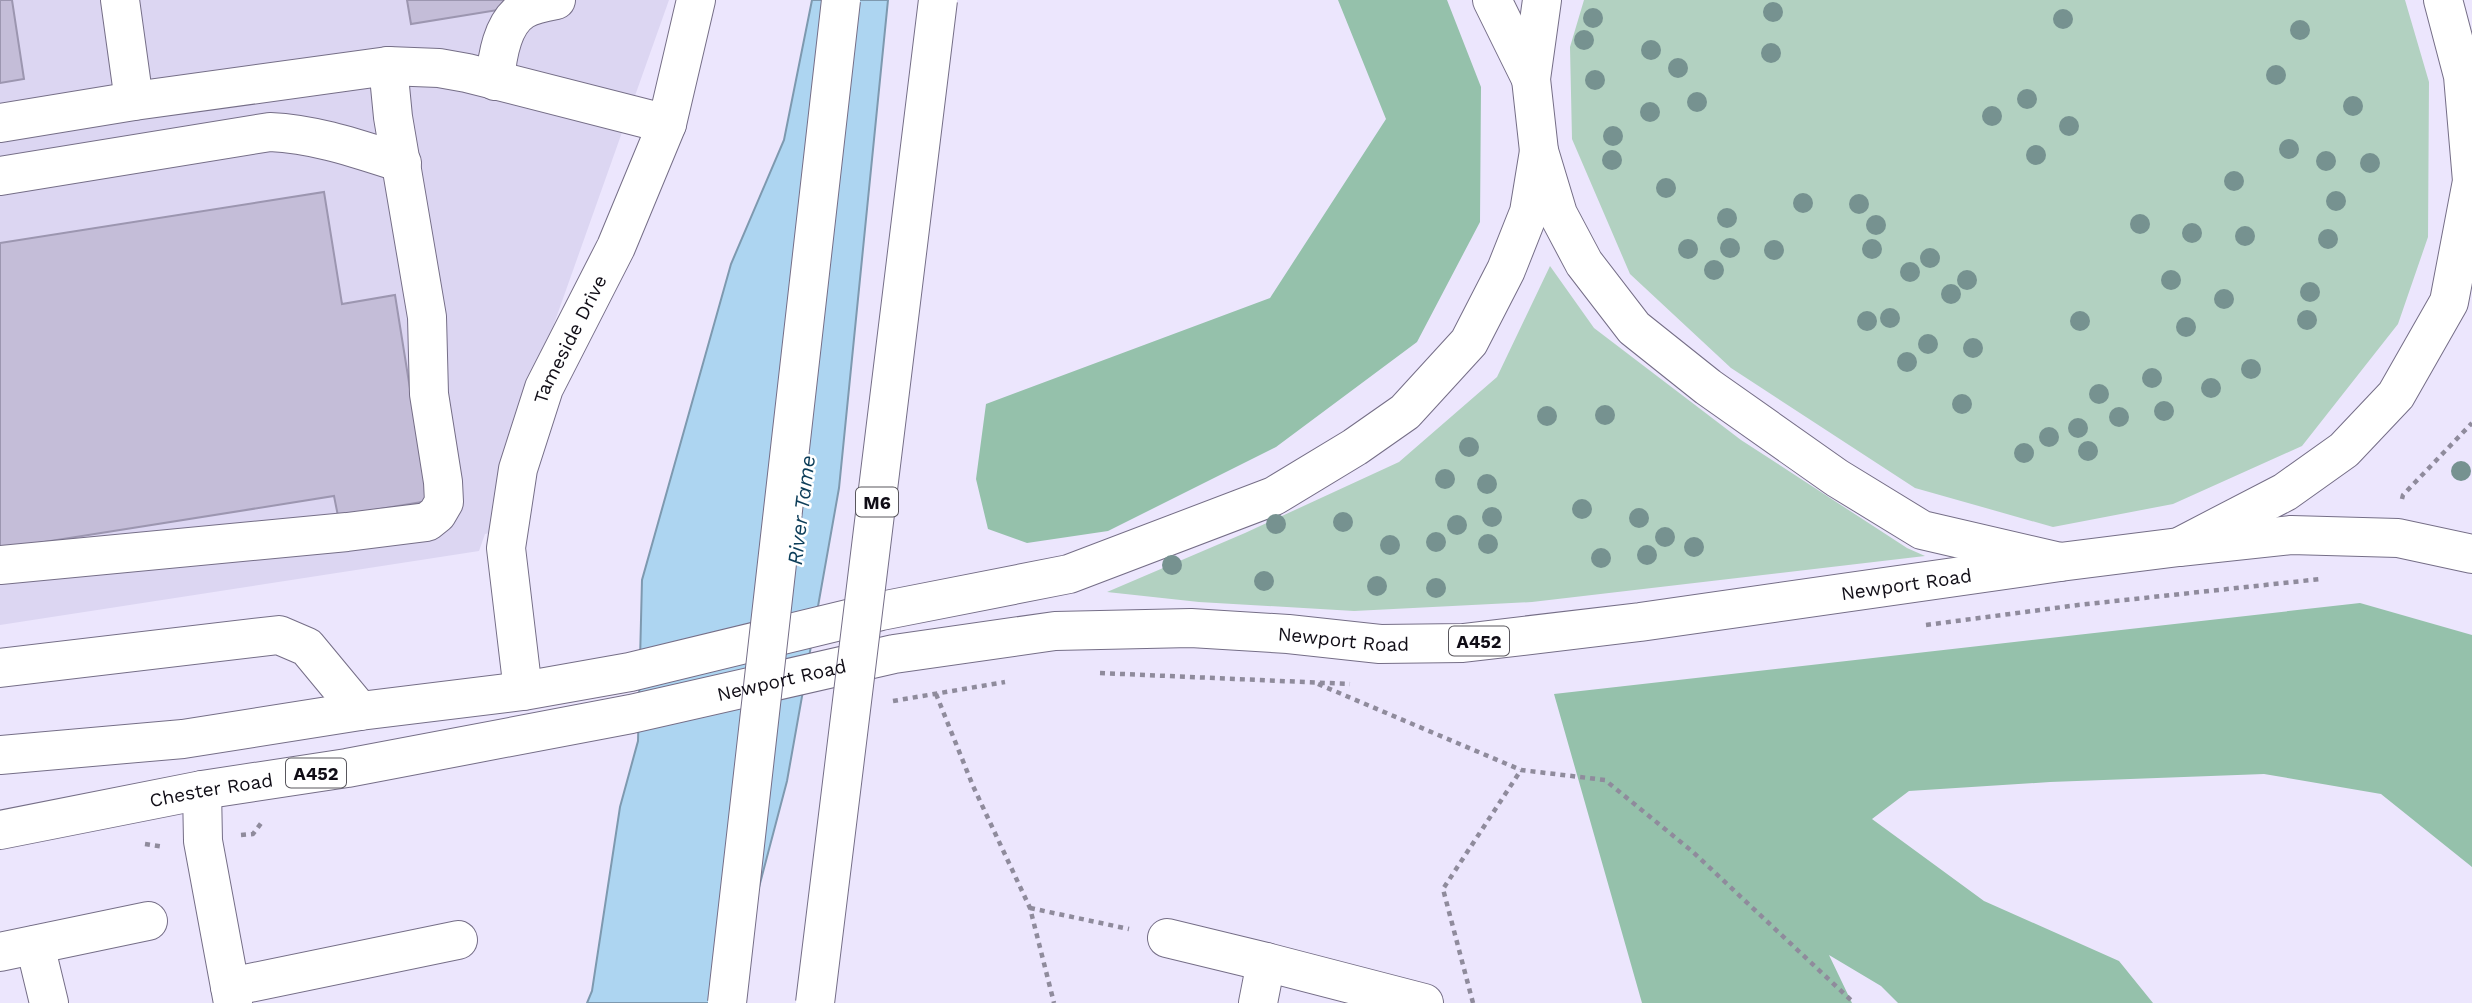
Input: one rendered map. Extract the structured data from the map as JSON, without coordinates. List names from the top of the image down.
{
  "streets": {
    "main road": [
      "Tameside Drive",
      "M6",
      "Newport Road",
      "A452",
      "Chester Road"
    ]
  },
  "crossings": [
    ["Newport Road", "Chester Road"]
  ],
  "water": ["River Tame"]
}
